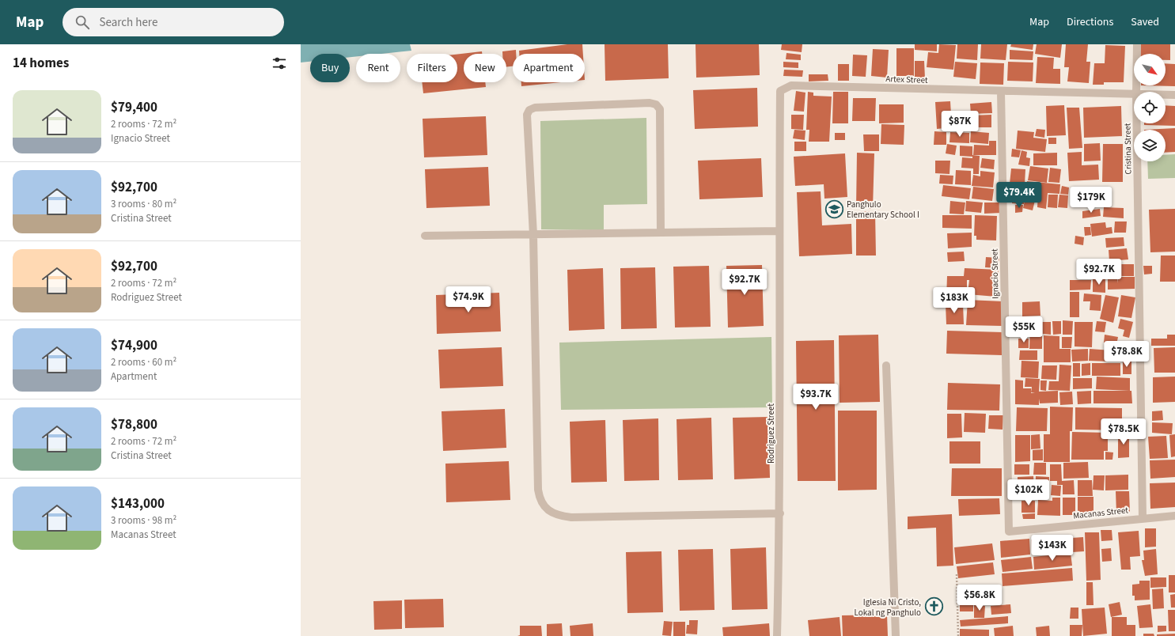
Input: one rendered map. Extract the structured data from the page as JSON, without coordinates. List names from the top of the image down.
{
  "streets": {
    "street": [
      "Artex Street",
      "Cristina Street",
      "Ignacio Street",
      "Rodriguez Street",
      "Macanas Street"
    ]
  },
  "crossings": [
    ["Artex Street", "Ignacio Street"],
    ["Artex Street", "Rodriguez Street"],
    ["Cristina Street", "Macanas Street"],
    ["Ignacio Street", "Macanas Street"]
  ],
  "places": {
    "school or university": ["Panghulo Elementary School I"],
    "church": ["Iglesia Ni Cristo, Lokal ng Panghulo"]
  },
  "north": "bottom right",
  "page": {
    "header": "Map",
    "search": "Search here",
    "nav": ["Map", "Directions", "Saved"],
    "heading": "14 homes",
    "chip": [
      "Buy",
      "Rent",
      "Filters",
      "New",
      "Apartment"
    ],
    "list": [
      {
        "name": "$79,400",
        "note": "2 rooms · 72 m² · Ignacio Street"
      },
      {
        "name": "$92,700",
        "note": "3 rooms · 80 m² · Cristina Street"
      },
      {
        "name": "$92,700",
        "note": "2 rooms · 72 m² · Rodriguez Street"
      },
      {
        "name": "$74,900",
        "note": "2 rooms · 60 m² · Apartment"
      },
      {
        "name": "$78,800",
        "note": "2 rooms · 72 m² · Cristina Street"
      },
      {
        "name": "$143,000",
        "note": "3 rooms · 98 m² · Macanas Street"
      }
    ],
    "price": [
      "$87K",
      "$79.4K",
      "$179K",
      "$92.7K",
      "$92.7K",
      "$74.9K",
      "$183K",
      "$55K",
      "$78.8K",
      "$93.7K",
      "$78.5K",
      "$102K",
      "$143K",
      "$56.8K"
    ]
  }
}
